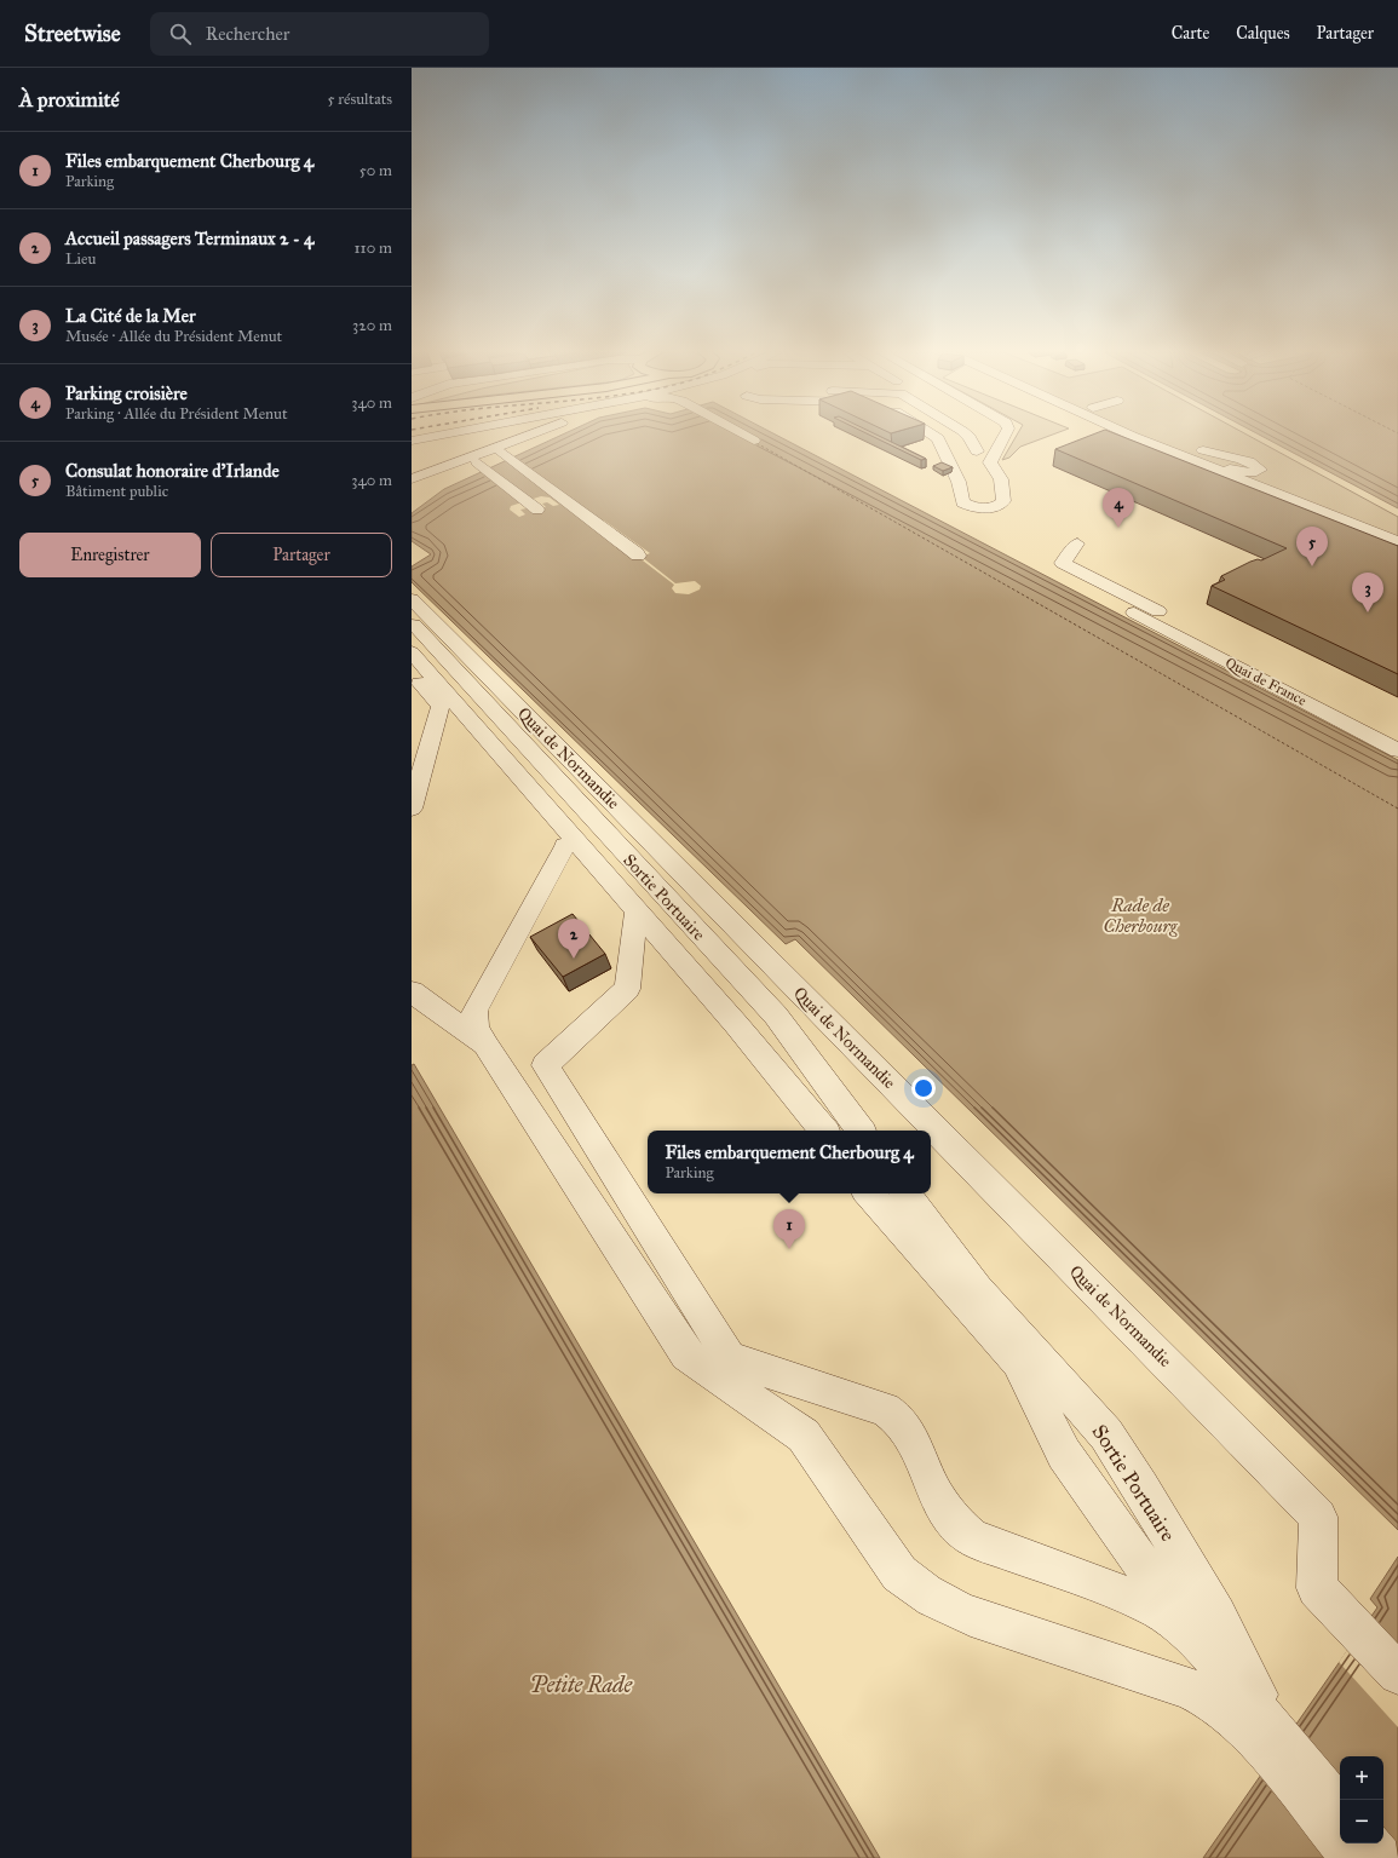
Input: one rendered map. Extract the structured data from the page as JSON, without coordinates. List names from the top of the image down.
{
  "streets": {
    "street": ["Quai de France", "Quai de Normandie", "Sortie Portuaire"]
  },
  "water": ["Rade de Cherbourg", "Petite Rade"],
  "page": {
    "header": "Streetwise",
    "search": "Rechercher",
    "nav": ["Carte", "Calques", "Partager"],
    "heading": ["À proximité", "5 résultats"],
    "list": [
      {
        "mark": "1",
        "name": "Files embarquement Cherbourg 4",
        "note": "Parking",
        "value": "50 m"
      },
      {
        "mark": "2",
        "name": "Accueil passagers Terminaux 2 - 4",
        "note": "Lieu",
        "value": "110 m"
      },
      {
        "mark": "3",
        "name": "La Cité de la Mer",
        "note": "Musée · Allée du Président Menut",
        "value": "320 m"
      },
      {
        "mark": "4",
        "name": "Parking croisière",
        "note": "Parking · Allée du Président Menut",
        "value": "340 m"
      },
      {
        "mark": "5",
        "name": "Consulat honoraire d'Irlande",
        "note": "Bâtiment public",
        "value": "340 m"
      }
    ],
    "pins": [
      "4",
      "5",
      "3",
      "2",
      "1"
    ],
    "buttons": ["Enregistrer", "Partager"],
    "popup": ["Files embarquement Cherbourg 4", "Parking"],
    "map_buttons": ["+", "−"]
  }
}
